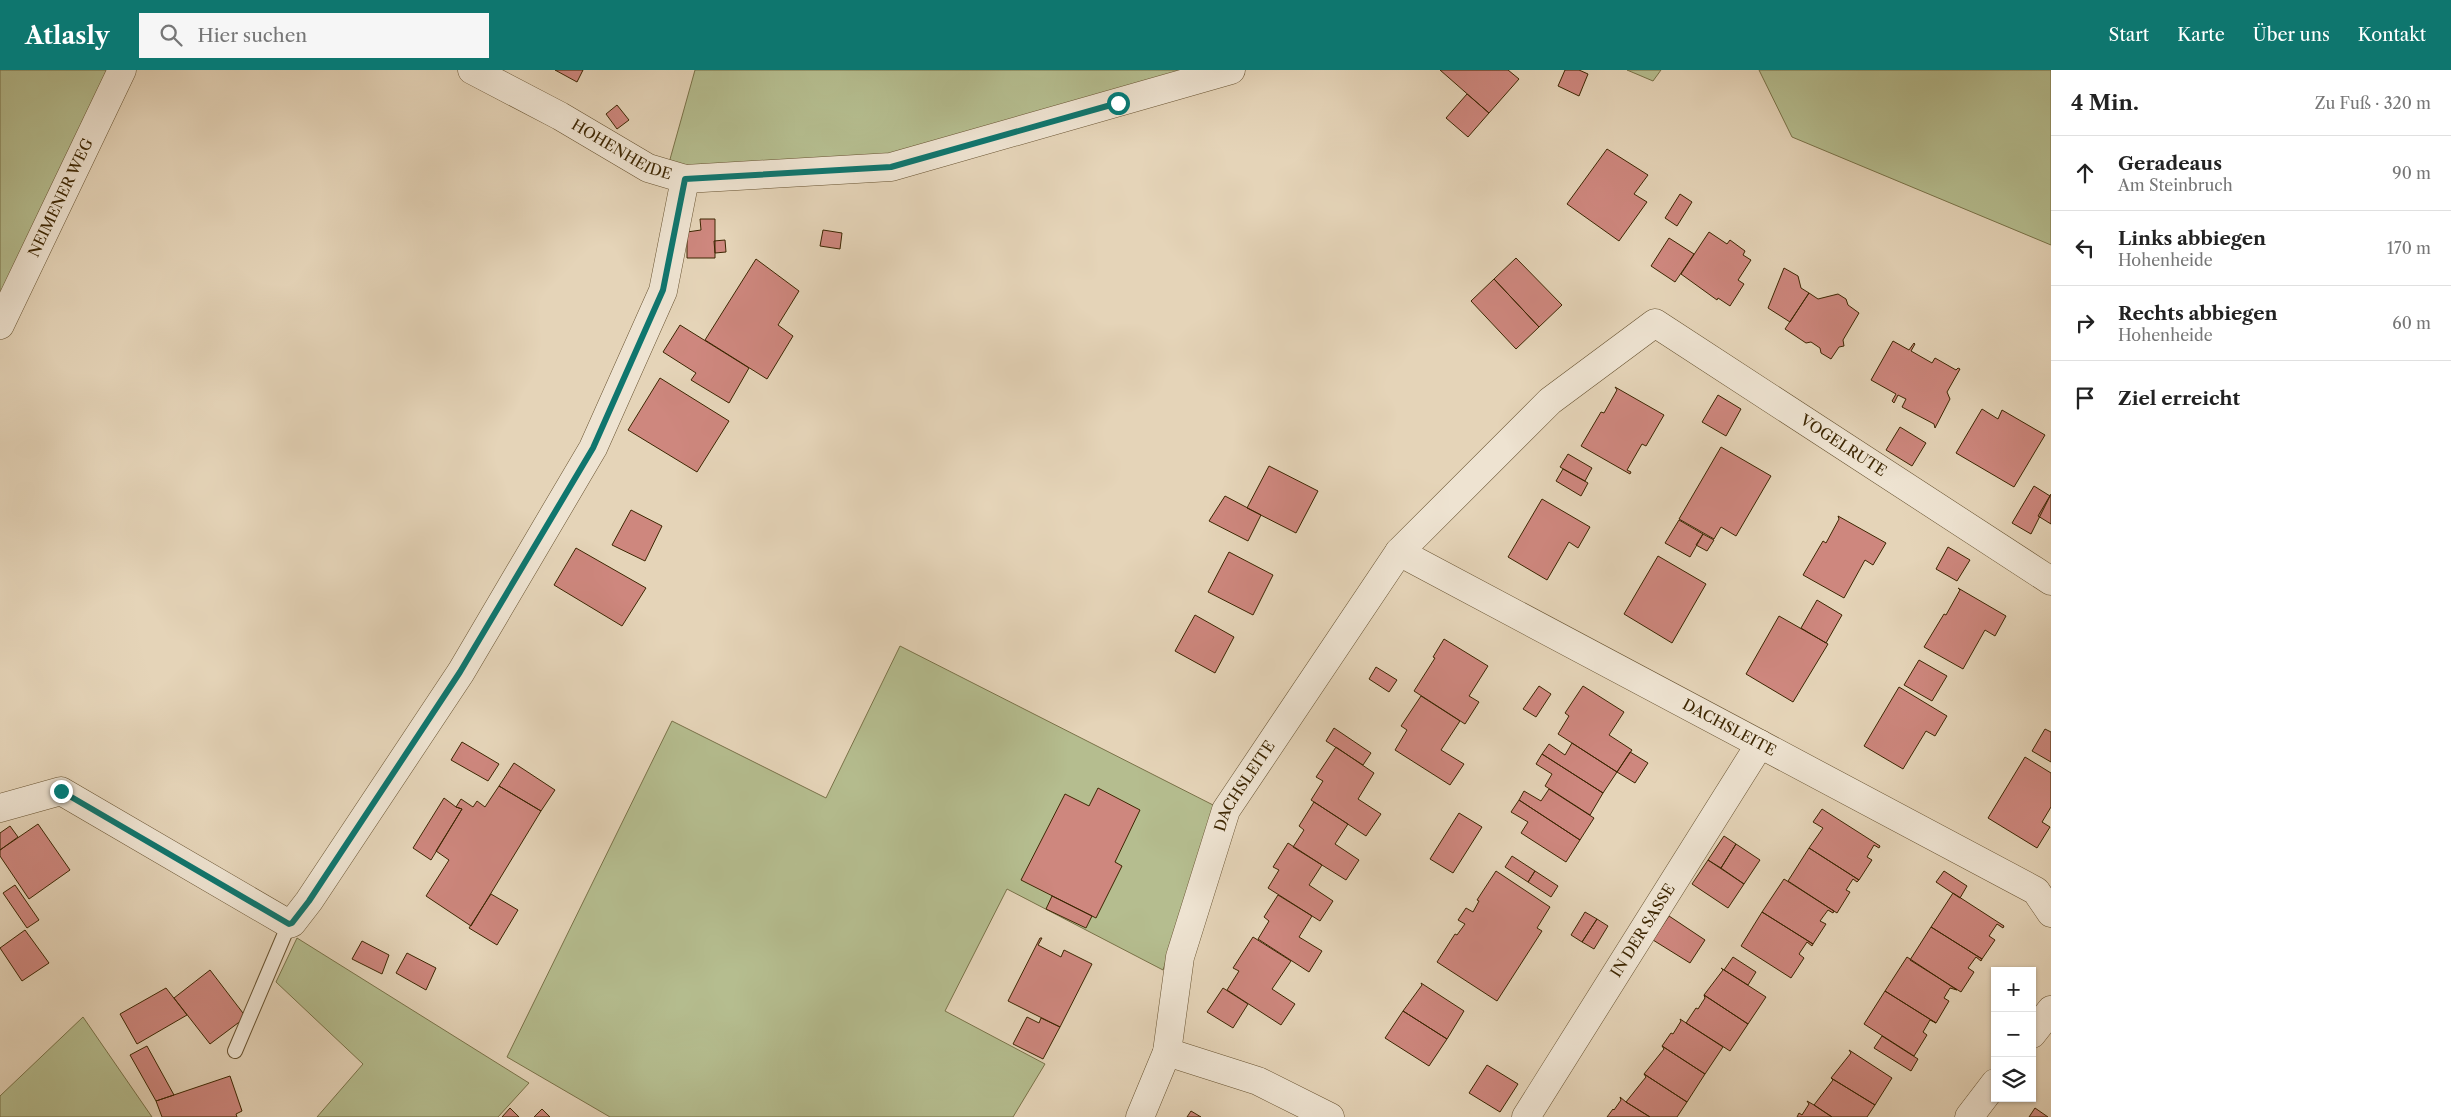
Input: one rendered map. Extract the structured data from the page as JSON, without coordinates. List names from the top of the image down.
{
  "streets": {
    "street": [
      "HOHENHEIDE",
      "NEIMENER WEG",
      "VOGELRUTE",
      "DACHSLEITE",
      "IN DER SASSE"
    ]
  },
  "crossings": [
    ["VOGELRUTE", "DACHSLEITE"],
    ["DACHSLEITE", "IN DER SASSE"]
  ],
  "page": {
    "header": "Atlasly",
    "search": "Hier suchen",
    "nav": [
      "Start",
      "Karte",
      "Über uns",
      "Kontakt"
    ],
    "heading": ["4 Min.", "Zu Fuß · 320 m"],
    "list": [
      ["Geradeaus", "Am Steinbruch", "90 m"],
      ["Links abbiegen", "Hohenheide", "170 m"],
      ["Rechts abbiegen", "Hohenheide", "60 m"],
      "Ziel erreicht"
    ],
    "map_buttons": ["+", "−"]
  }
}
